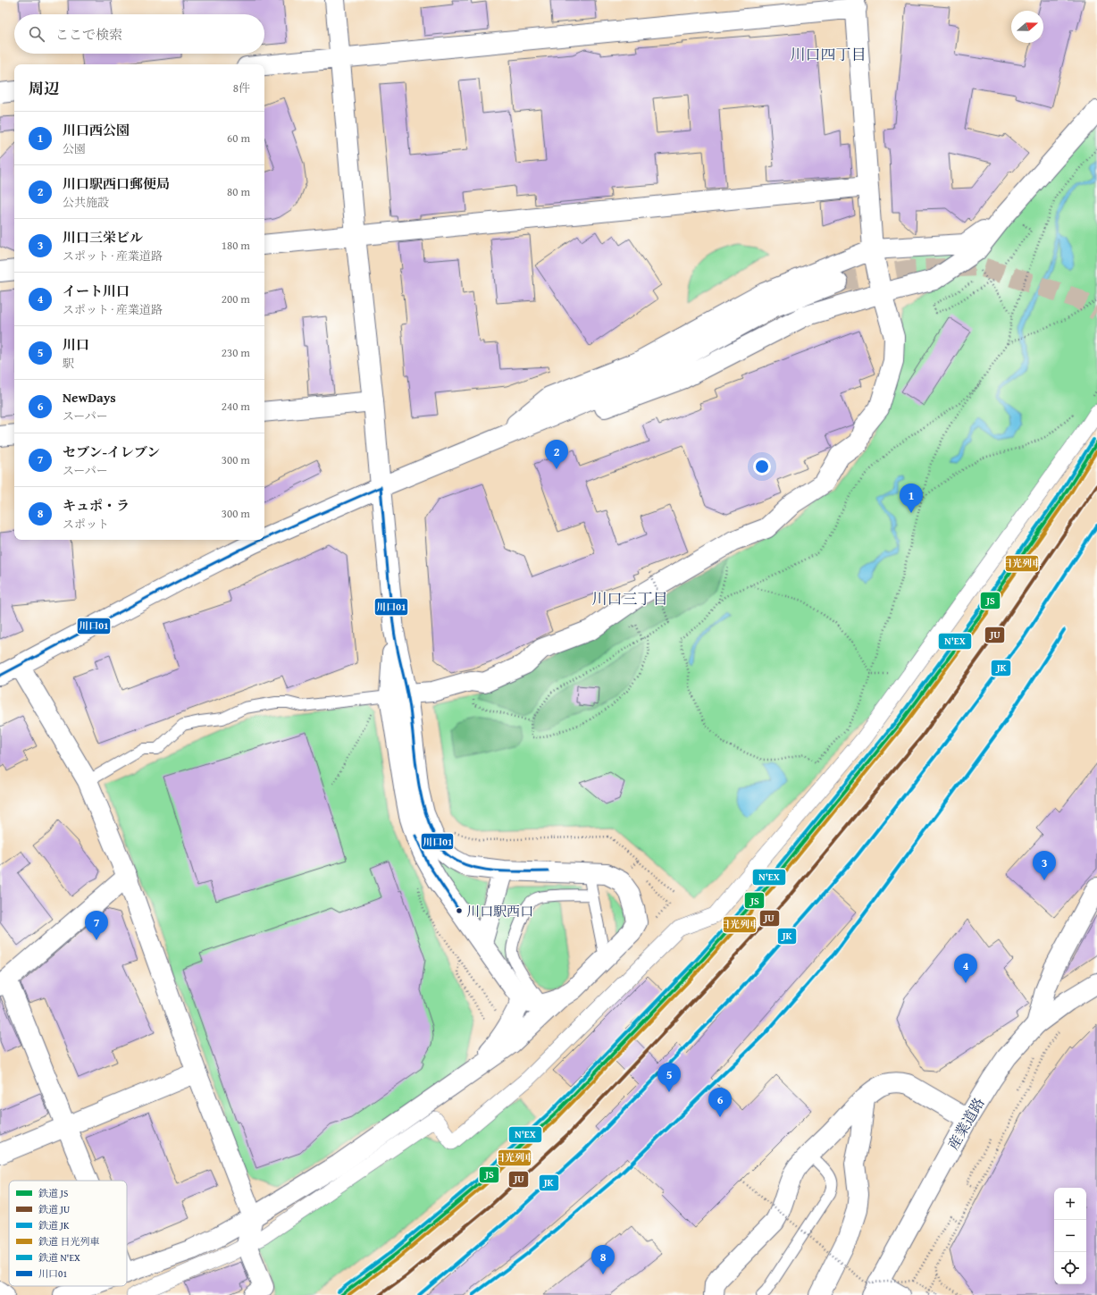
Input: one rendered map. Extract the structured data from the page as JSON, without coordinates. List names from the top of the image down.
{
  "streets": {
    "street": ["産業道路"]
  },
  "districts": ["川口四丁目", "川口三丁目"],
  "places": ["川口駅西口"],
  "lines": [
    "rail line N'EX",
    "rail line JS",
    "rail line 日光列車",
    "rail line JU",
    "transit line 川口01",
    "rail line JK"
  ],
  "legend": [
    "鉄道 JS",
    "鉄道 JU",
    "鉄道 JK",
    "鉄道 日光列車",
    "鉄道 N'EX",
    "川口01"
  ],
  "north": "right",
  "page": {
    "search": "ここで検索",
    "heading": ["周辺", "8件"],
    "list": [
      {
        "mark": "1",
        "name": "川口西公園",
        "note": "公園",
        "value": "60 m"
      },
      {
        "mark": "2",
        "name": "川口駅西口郵便局",
        "note": "公共施設",
        "value": "80 m"
      },
      {
        "mark": "3",
        "name": "川口三栄ビル",
        "note": "スポット · 産業道路",
        "value": "180 m"
      },
      {
        "mark": "4",
        "name": "イート川口",
        "note": "スポット · 産業道路",
        "value": "200 m"
      },
      {
        "mark": "5",
        "name": "川口",
        "note": "駅",
        "value": "230 m"
      },
      {
        "mark": "6",
        "name": "NewDays",
        "note": "スーパー",
        "value": "240 m"
      },
      {
        "mark": "7",
        "name": "セブン-イレブン",
        "note": "スーパー",
        "value": "300 m"
      },
      {
        "mark": "8",
        "name": "キュポ・ラ",
        "note": "スポット",
        "value": "300 m"
      }
    ],
    "pins": [
      "2",
      "1",
      "3",
      "7",
      "4",
      "5",
      "6",
      "8"
    ],
    "map_buttons": ["+", "−"]
  }
}
